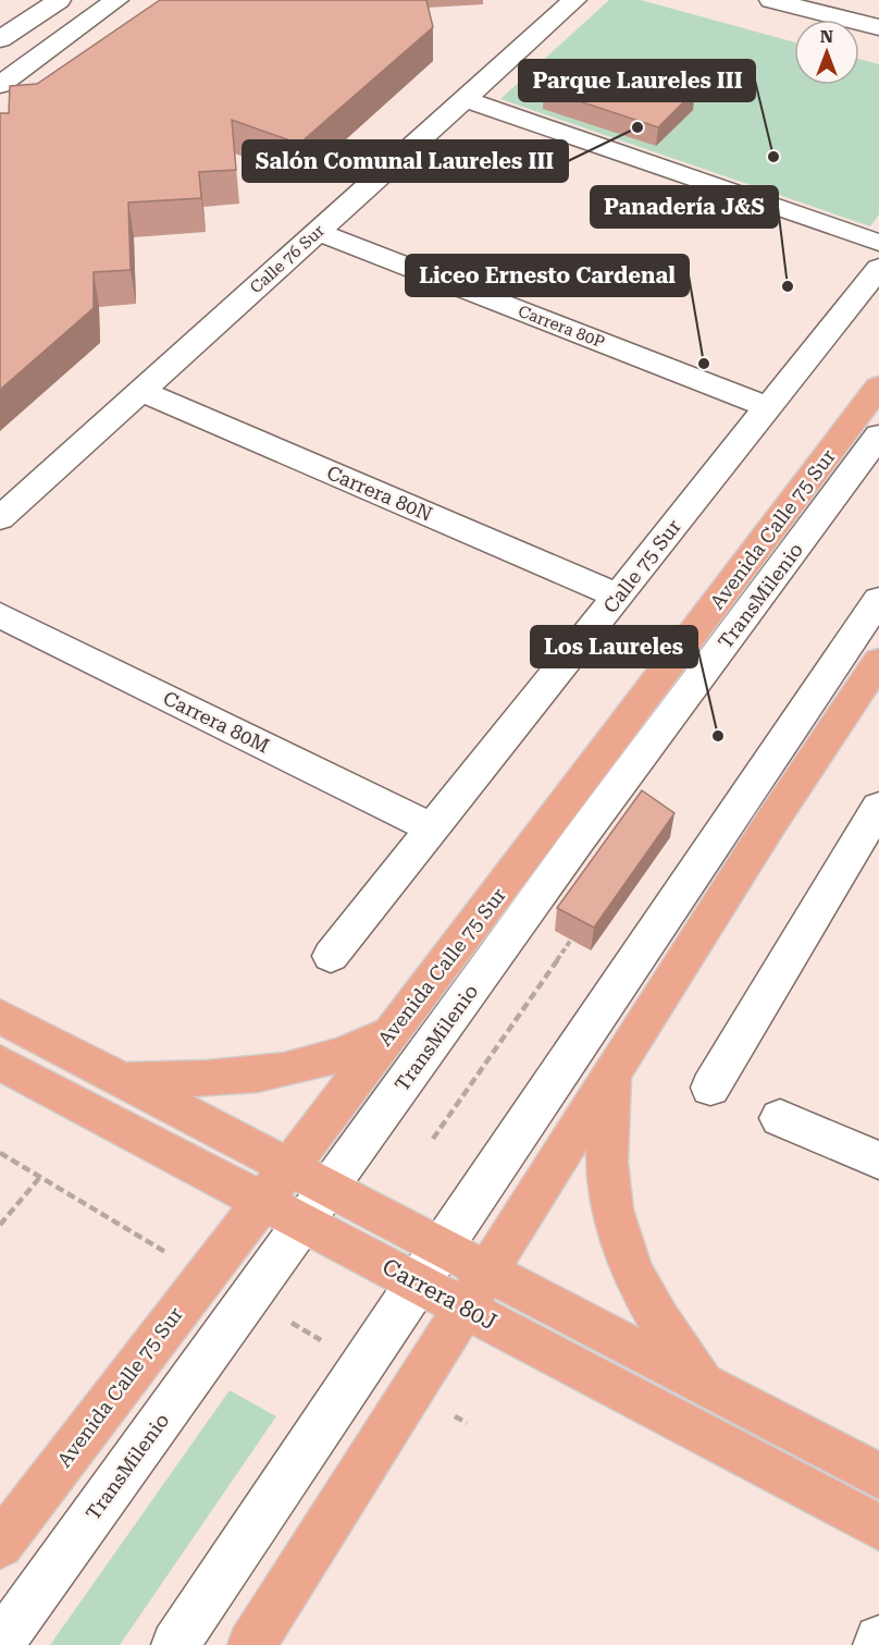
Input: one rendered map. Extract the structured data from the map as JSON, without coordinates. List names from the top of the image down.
{
  "streets": {
    "main road": ["Avenida Calle 75 Sur", "Carrera 80J"],
    "street": [
      "Calle 76 Sur",
      "Carrera 80P",
      "Carrera 80N",
      "Calle 75 Sur",
      "TransMilenio",
      "Carrera 80M"
    ]
  },
  "crossings": [
    ["Calle 76 Sur", "Carrera 80P"],
    ["Calle 76 Sur", "Carrera 80N"],
    ["Carrera 80P", "Calle 75 Sur"],
    ["Carrera 80N", "Calle 75 Sur"],
    ["Avenida Calle 75 Sur", "Carrera 80J"],
    ["Calle 75 Sur", "Carrera 80M"],
    ["TransMilenio", "Carrera 80J"]
  ],
  "places": [
    "Salón Comunal Laureles III",
    "Parque Laureles III",
    "Panadería J&S",
    "Liceo Ernesto Cardenal",
    "Los Laureles"
  ],
  "north": "top"
}
